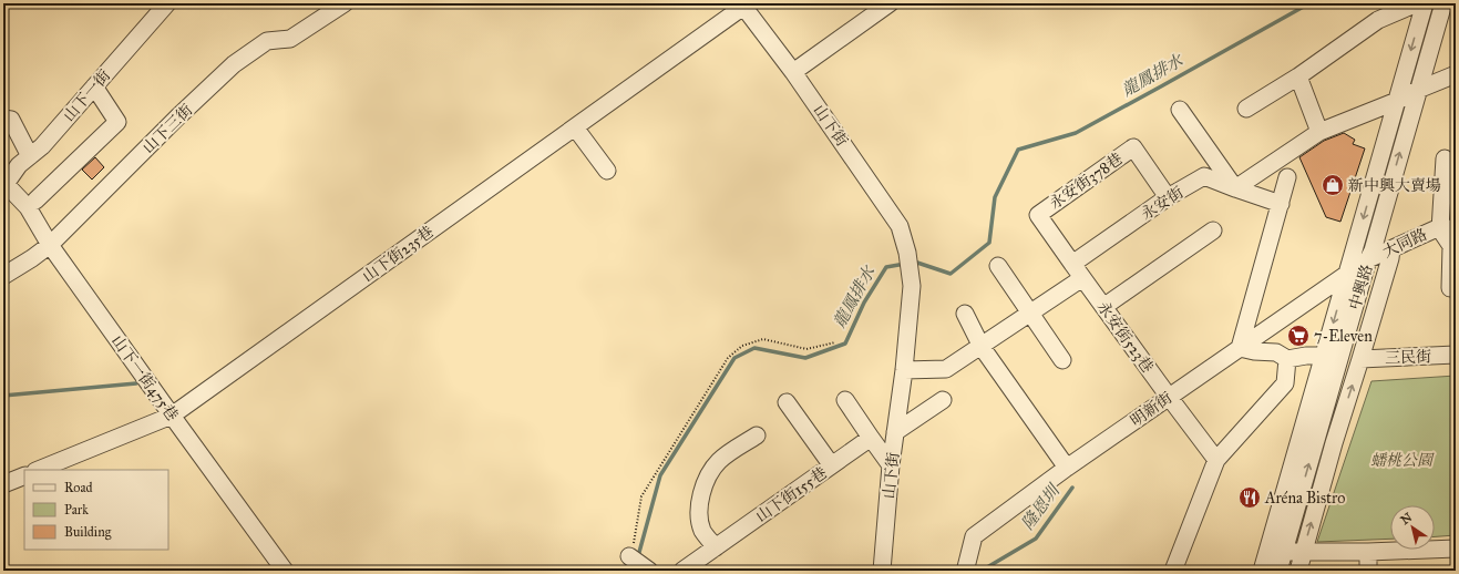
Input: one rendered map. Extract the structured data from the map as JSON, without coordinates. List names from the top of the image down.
{
  "streets": {
    "street": [
      "山下一街",
      "山下街",
      "山下三街",
      "永安街378巷",
      "永安街",
      "大同路",
      "山下街235巷",
      "中興路",
      "永安街523巷",
      "三民街",
      "山下一街475巷",
      "明新街",
      "山下街155巷"
    ]
  },
  "crossings": [
    ["山下一街", "山下一街475巷"],
    ["山下街", "山下街235巷"],
    ["山下三街", "山下一街475巷"],
    ["永安街378巷", "永安街"],
    ["大同路", "中興路"],
    ["大同路", "明新街"],
    ["山下街235巷", "山下一街475巷"],
    ["中興路", "明新街"],
    ["永安街523巷", "明新街"]
  ],
  "water": ["龍鳳排水", "隆恩圳"],
  "parks": ["蟠桃公園"],
  "places": {
    "shop": ["新中興大賣場"],
    "supermarket": ["7-Eleven"],
    "restaurant": ["Aréna Bistro"]
  },
  "legend": ["Road", "Park", "Building"],
  "north": "top left"
}
